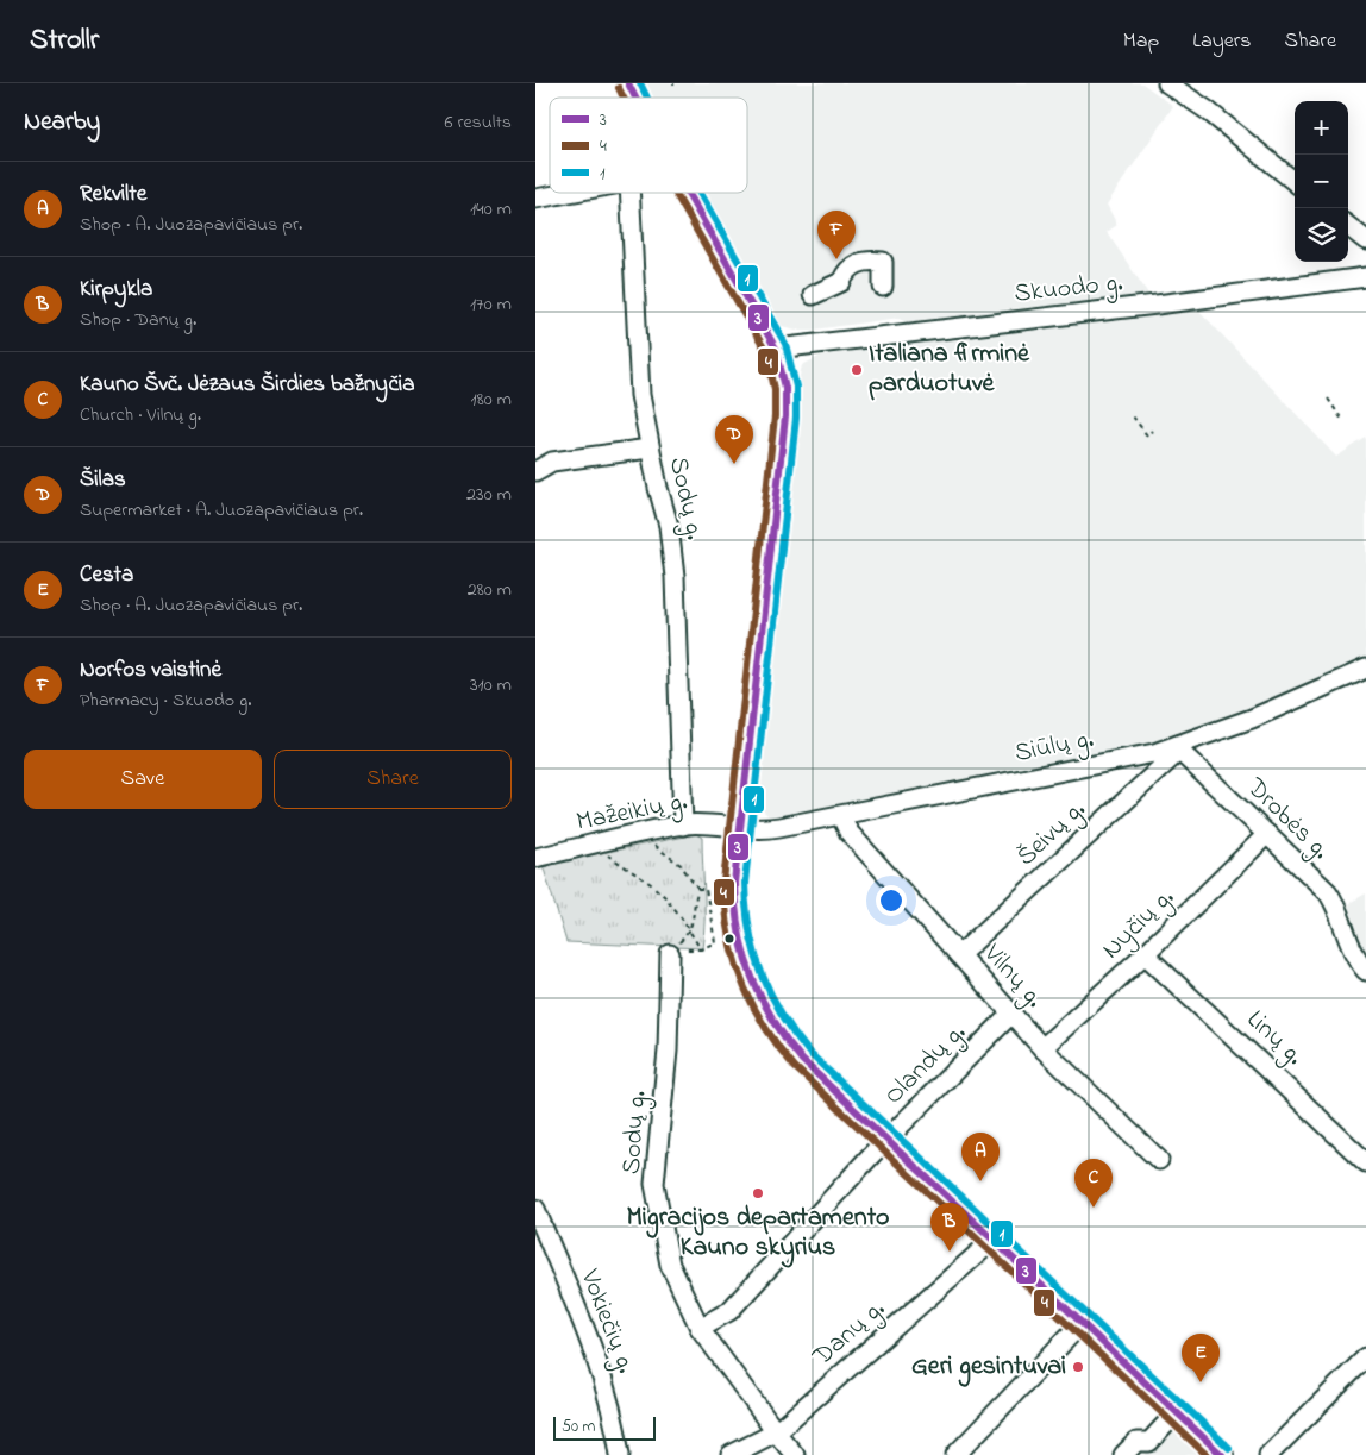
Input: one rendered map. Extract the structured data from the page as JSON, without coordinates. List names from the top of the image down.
{
  "streets": {
    "street": [
      "Skuodo g.",
      "Sodų g.",
      "Siūlų g.",
      "Mažeikių g.",
      "Drobės g.",
      "Šeivų g.",
      "Nyčių g.",
      "Vilnų g.",
      "Linų g.",
      "Olandų g.",
      "Vokiečių g.",
      "Danų g."
    ]
  },
  "crossings": [
    ["Sodų g.", "Mažeikių g."],
    ["Sodų g.", "Olandų g."],
    ["Sodų g.", "Danų g."],
    ["Siūlų g.", "Mažeikių g."],
    ["Siūlų g.", "Drobės g."],
    ["Siūlų g.", "Šeivų g."],
    ["Siūlų g.", "Vilnų g."],
    ["Drobės g.", "Šeivų g."],
    ["Drobės g.", "Nyčių g."],
    ["Šeivų g.", "Vilnų g."],
    ["Nyčių g.", "Vilnų g."],
    ["Nyčių g.", "Linų g."],
    ["Vilnų g.", "Olandų g."]
  ],
  "places": ["Italiana firminė parduotuvė", "Migracijos departamento Kauno skyrius", "Geri gesintuvai"],
  "lines": ["transit line 3", "transit line 1", "transit line 4"],
  "legend": ["3", "4", "1"],
  "scale_bar": "50 m",
  "page": {
    "header": "Strollr",
    "nav": ["Map", "Layers", "Share"],
    "heading": ["Nearby", "6 results"],
    "map_buttons": ["+", "−"],
    "list": [
      {
        "mark": "A",
        "name": "Rekvilte",
        "note": "Shop · A. Juozapavičiaus pr.",
        "value": "140 m"
      },
      {
        "mark": "B",
        "name": "Kirpykla",
        "note": "Shop · Danų g.",
        "value": "170 m"
      },
      {
        "mark": "C",
        "name": "Kauno Švč. Jėzaus Širdies bažnyčia",
        "note": "Church · Vilnų g.",
        "value": "180 m"
      },
      {
        "mark": "D",
        "name": "Šilas",
        "note": "Supermarket · A. Juozapavičiaus pr.",
        "value": "230 m"
      },
      {
        "mark": "E",
        "name": "Cesta",
        "note": "Shop · A. Juozapavičiaus pr.",
        "value": "280 m"
      },
      {
        "mark": "F",
        "name": "Norfos vaistinė",
        "note": "Pharmacy · Skuodo g.",
        "value": "310 m"
      }
    ],
    "pins": [
      "F",
      "D",
      "A",
      "C",
      "B",
      "E"
    ],
    "buttons": ["Save", "Share"],
    "scale": "50 m"
  }
}
